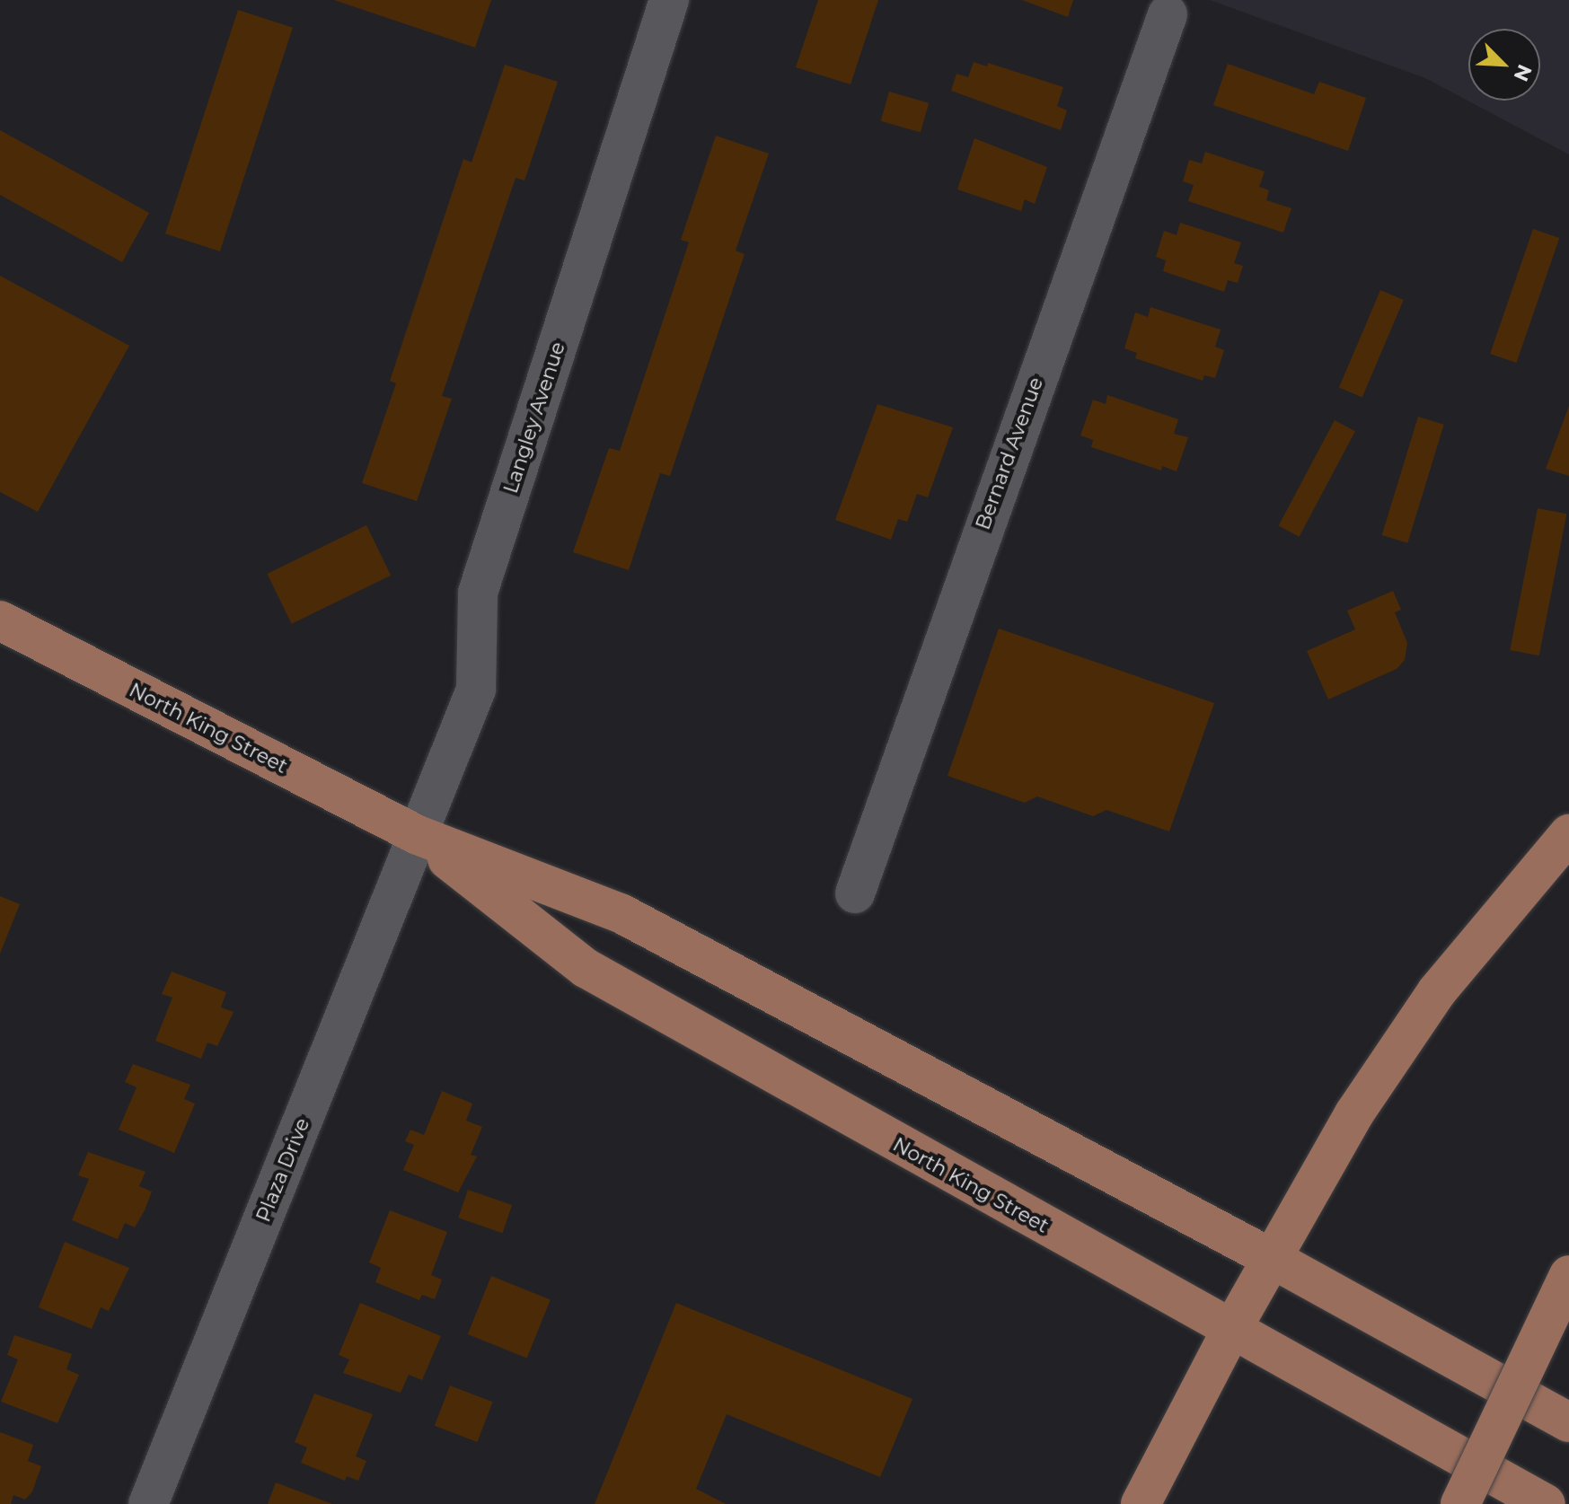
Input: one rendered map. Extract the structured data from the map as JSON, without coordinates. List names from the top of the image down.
{
  "streets": {
    "main road": ["North King Street"],
    "street": ["Langley Avenue", "Bernard Avenue", "Plaza Drive"]
  },
  "crossings": [
    ["Langley Avenue", "North King Street"],
    ["Langley Avenue", "Plaza Drive"],
    ["North King Street", "Plaza Drive"]
  ],
  "north": "bottom right"
}
